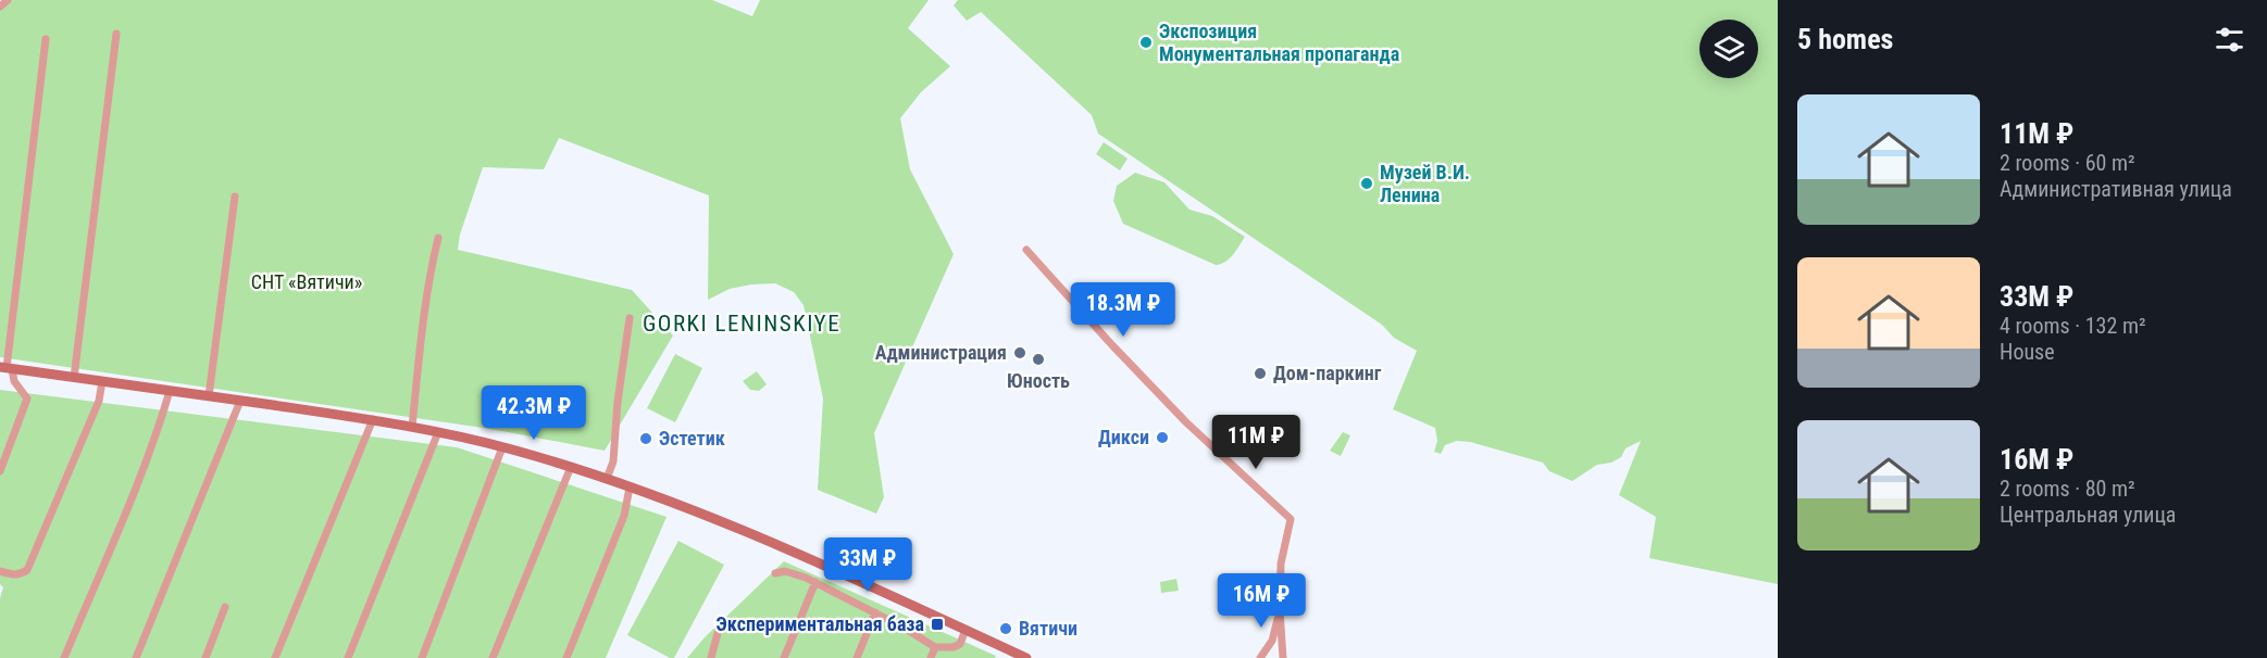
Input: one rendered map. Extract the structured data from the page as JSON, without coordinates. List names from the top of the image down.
{
  "districts": ["GORKI LENINSKIYE"],
  "parks": ["СНТ «Вятичи»"],
  "places": {
    "other": [
      "Экспозиция Монументальная пропаганда",
      "Музей В.И. Ленина",
      "Администрация",
      "Юность",
      "Дом-паркинг",
      "Дикси",
      "Эстетик",
      "Вятичи"
    ],
    "transit": ["Экспериментальная база"]
  },
  "page": {
    "heading": "5 homes",
    "list": [
      {
        "name": "11M ₽",
        "note": "2 rooms · 60 m² · Административная улица"
      },
      {
        "name": "33M ₽",
        "note": "4 rooms · 132 m² · House"
      },
      {
        "name": "16M ₽",
        "note": "2 rooms · 80 m² · Центральная улица"
      }
    ],
    "price": [
      "18.3M ₽",
      "42.3M ₽",
      "11M ₽",
      "33M ₽",
      "16M ₽"
    ]
  }
}
